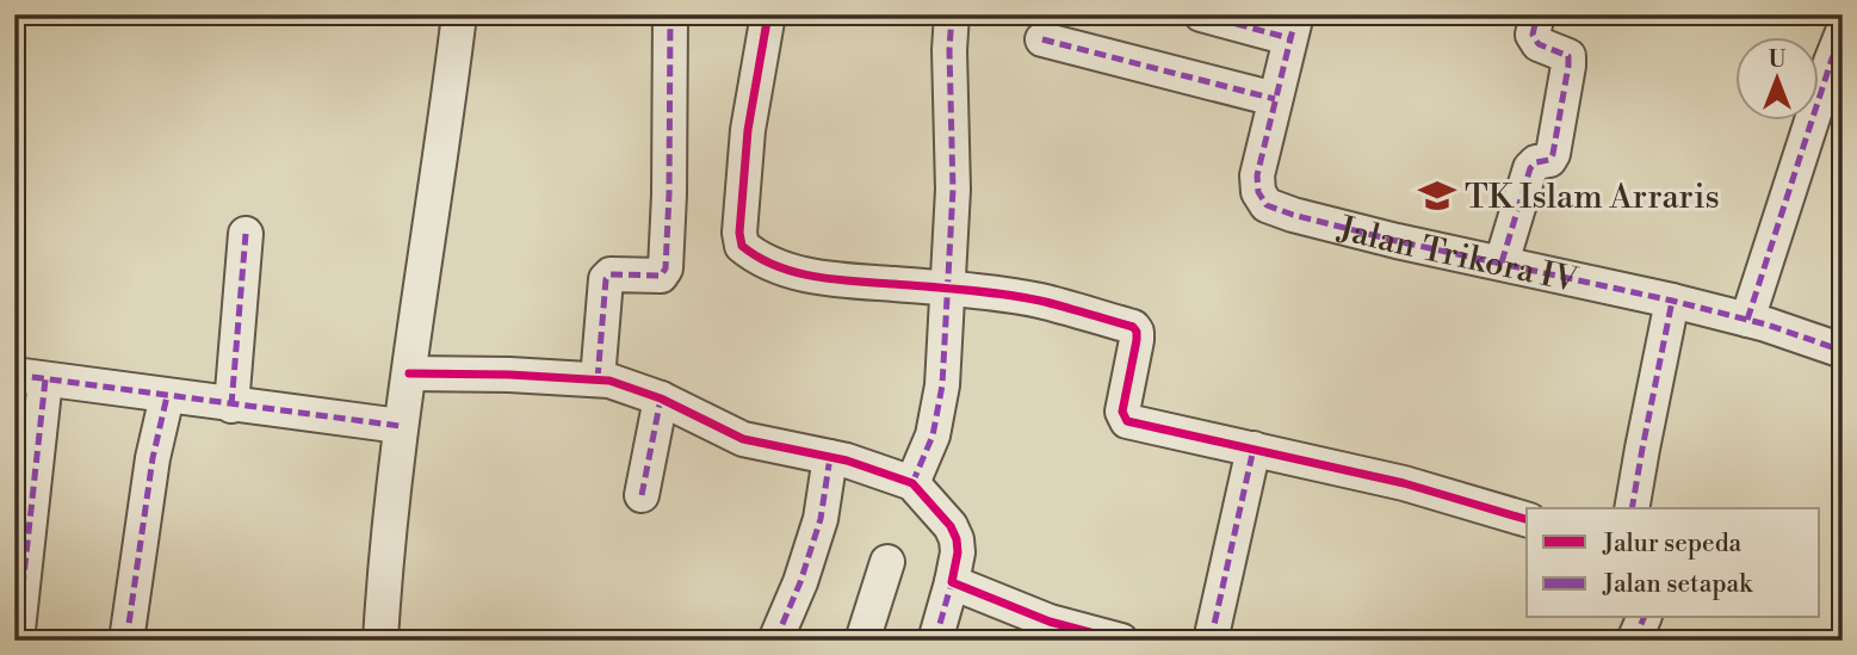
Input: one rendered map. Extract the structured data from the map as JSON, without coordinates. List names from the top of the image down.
{
  "streets": {
    "street": ["Jalan Trikora IV"]
  },
  "places": {
    "school or university": ["TK Islam Arraris"]
  },
  "legend": ["Jalur sepeda", "Jalan setapak"],
  "north": "top"
}
